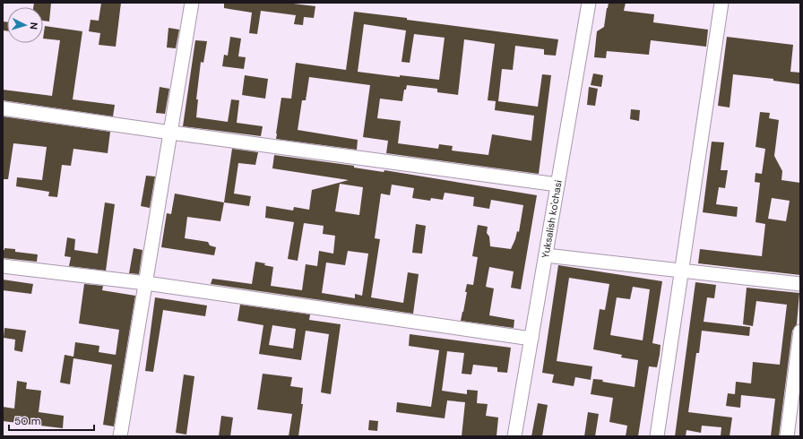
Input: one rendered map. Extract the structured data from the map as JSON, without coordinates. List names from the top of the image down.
{
  "streets": {
    "street": ["Yuksalish ko'chasi"]
  },
  "scale_bar": "50 m",
  "north": "right"
}
